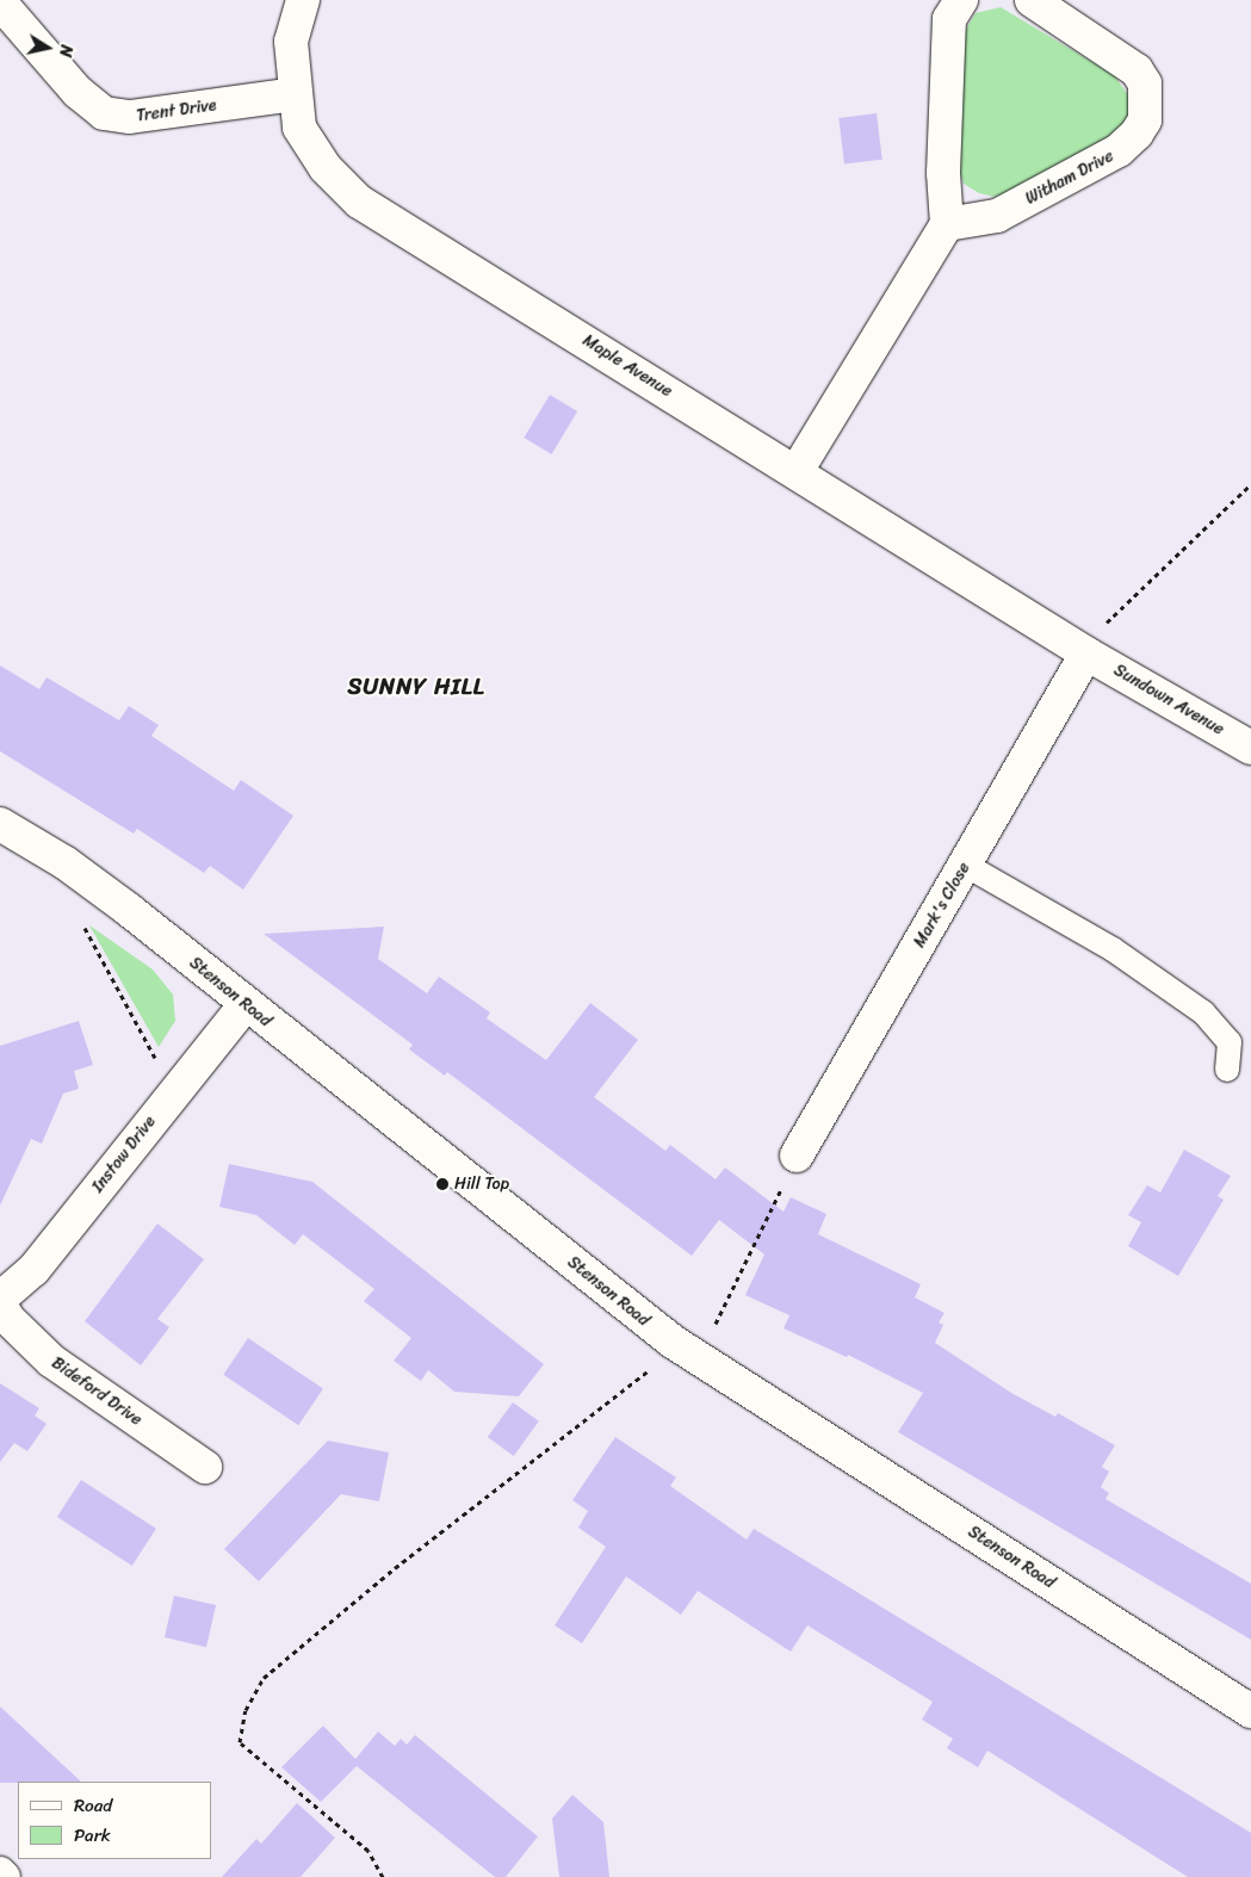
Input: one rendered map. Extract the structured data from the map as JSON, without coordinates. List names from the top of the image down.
{
  "streets": {
    "street": [
      "Trent Drive",
      "Witham Drive",
      "Maple Avenue",
      "Sundown Avenue",
      "Mark's Close",
      "Stenson Road",
      "Instow Drive",
      "Bideford Drive"
    ]
  },
  "crossings": [
    ["Trent Drive", "Maple Avenue"],
    ["Maple Avenue", "Sundown Avenue"],
    ["Maple Avenue", "Mark's Close"],
    ["Sundown Avenue", "Mark's Close"],
    ["Stenson Road", "Instow Drive"]
  ],
  "districts": ["SUNNY HILL"],
  "places": ["Hill Top"],
  "legend": ["Road", "Park"],
  "north": "right"
}
